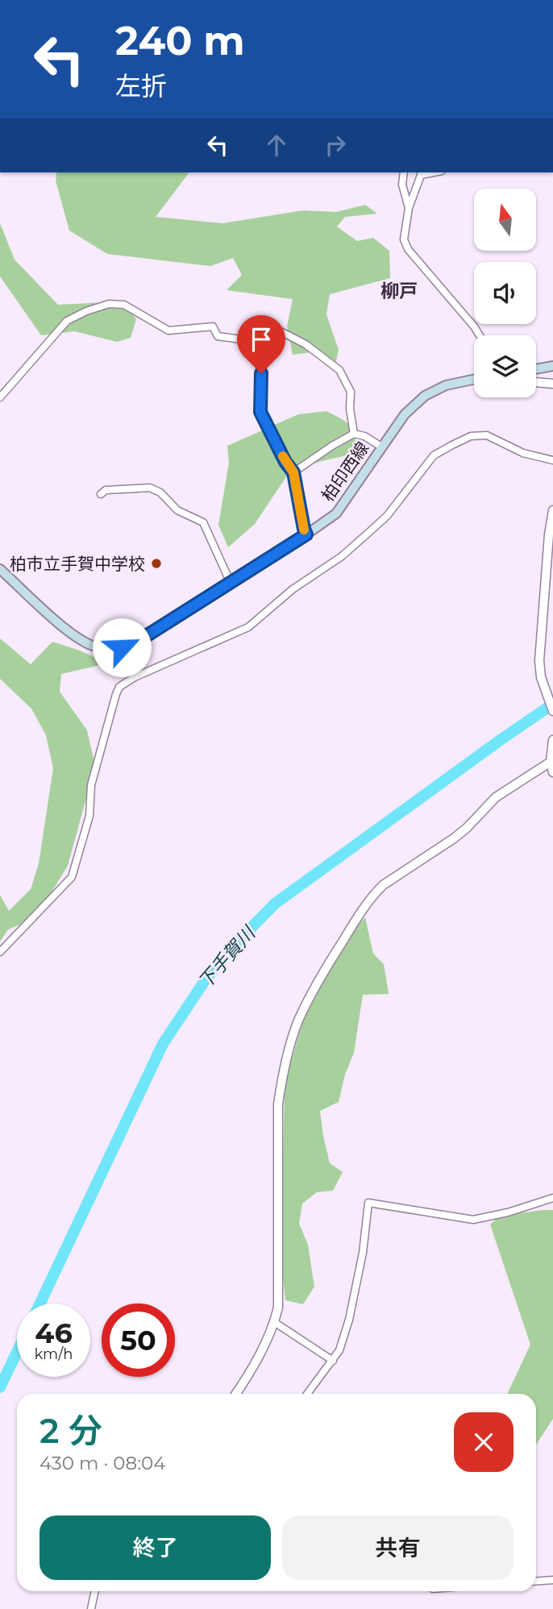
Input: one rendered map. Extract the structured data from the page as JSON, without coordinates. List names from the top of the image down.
{
  "streets": {
    "main road": ["柏印西線"]
  },
  "districts": ["柳戸"],
  "water": ["下手賀川"],
  "places": ["柏市立手賀中学校"],
  "north": "top",
  "page": {
    "turn": ["240 m", "左折"],
    "speed": "46 km/h",
    "limit": "50",
    "heading": ["2 分", "430 m · 08:04"],
    "buttons": ["終了", "共有"]
  }
}
